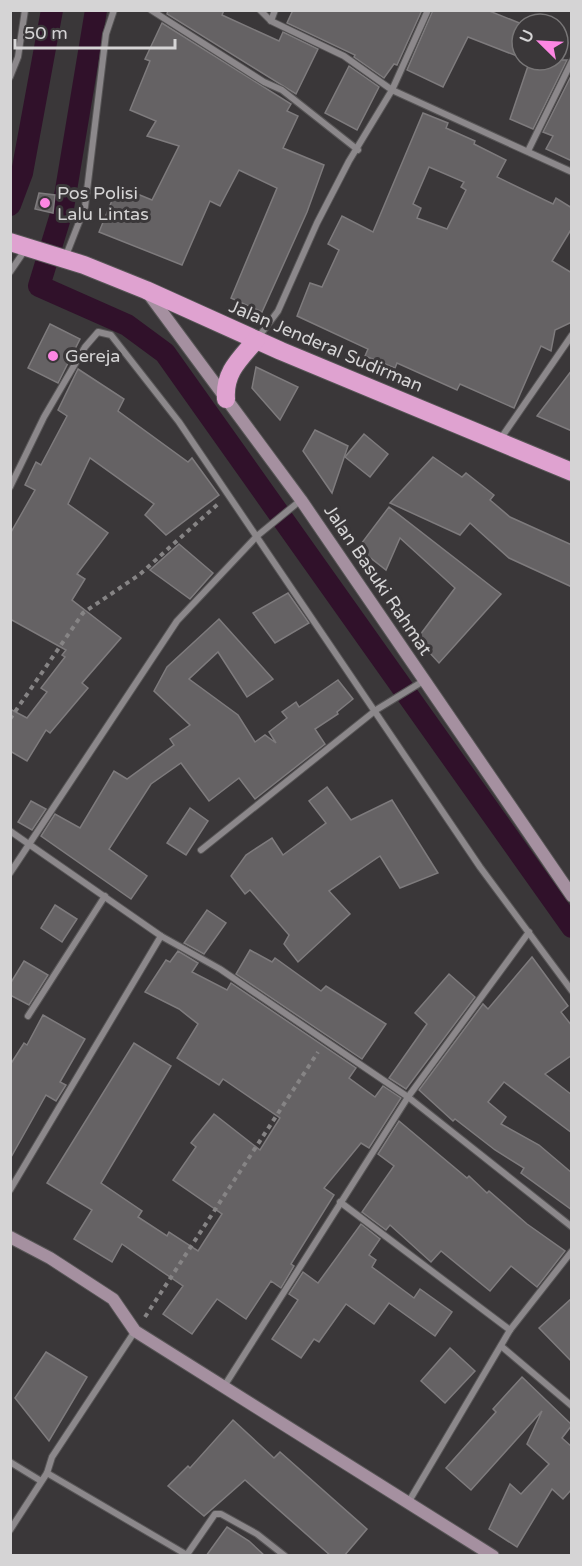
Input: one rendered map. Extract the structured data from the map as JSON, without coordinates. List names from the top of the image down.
{
  "streets": {
    "highway": ["Jalan Jenderal Sudirman"],
    "main road": ["Jalan Basuki Rahmat"]
  },
  "crossings": [
    ["Jalan Jenderal Sudirman", "Jalan Basuki Rahmat"]
  ],
  "places": ["Pos Polisi Lalu Lintas", "Gereja"],
  "scale_bar": "50 m",
  "north": "top left"
}
